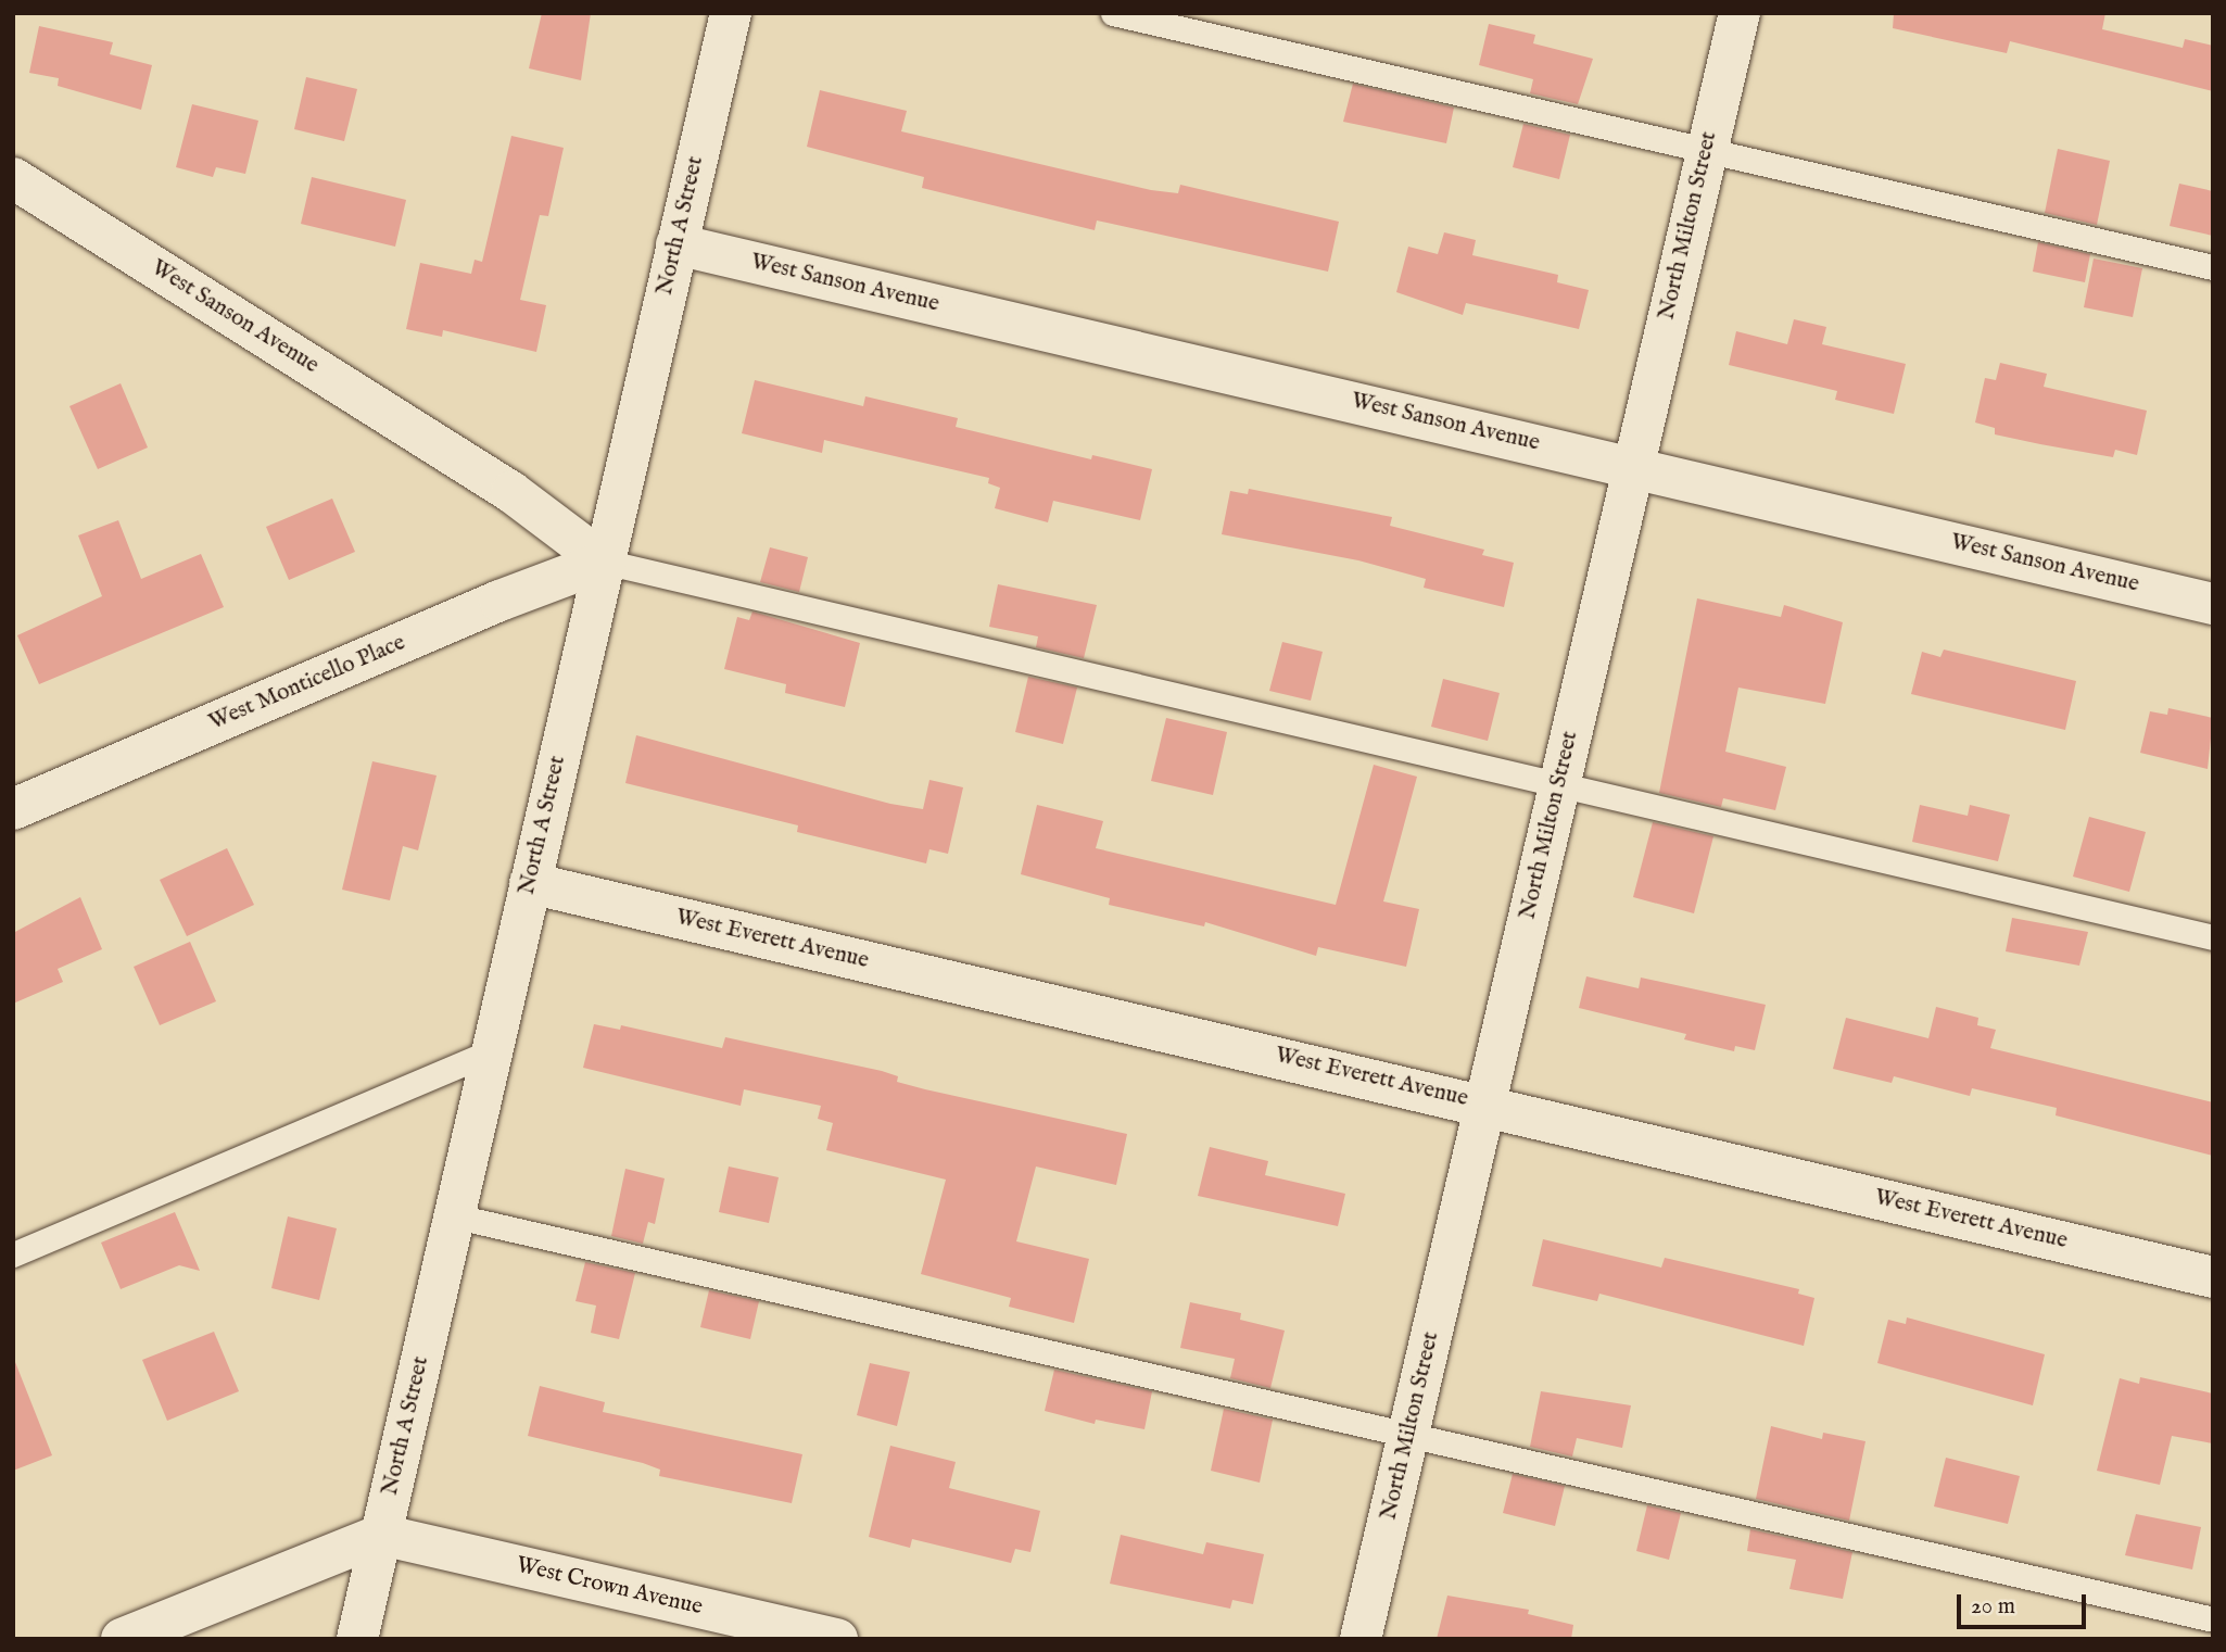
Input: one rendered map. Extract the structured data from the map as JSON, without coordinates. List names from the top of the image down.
{
  "streets": {
    "street": [
      "North A Street",
      "North Milton Street",
      "West Sanson Avenue",
      "West Monticello Place",
      "West Everett Avenue",
      "West Crown Avenue"
    ]
  },
  "crossings": [
    ["North A Street", "West Sanson Avenue"],
    ["North A Street", "West Monticello Place"],
    ["North A Street", "West Everett Avenue"],
    ["North A Street", "West Crown Avenue"],
    ["North Milton Street", "West Sanson Avenue"],
    ["North Milton Street", "West Everett Avenue"],
    ["West Sanson Avenue", "West Monticello Place"]
  ],
  "scale_bar": "20 m"
}
